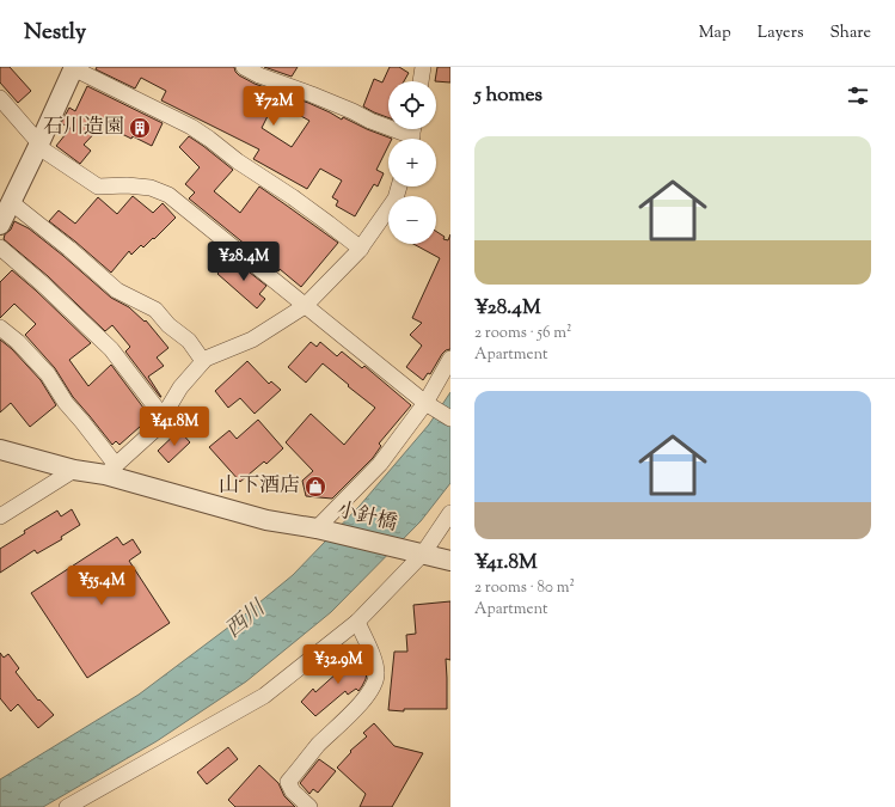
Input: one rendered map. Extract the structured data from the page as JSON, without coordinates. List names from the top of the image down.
{
  "streets": {
    "street": ["小針橋"]
  },
  "water": ["西川"],
  "places": {
    "building": ["石川造園"],
    "shop": ["山下酒店"]
  },
  "page": {
    "header": "Nestly",
    "nav": ["Map", "Layers", "Share"],
    "heading": "5 homes",
    "map_buttons": ["+", "−"],
    "price": [
      "¥72M",
      "¥28.4M",
      "¥41.8M",
      "¥55.4M",
      "¥32.9M"
    ],
    "list": [
      {
        "name": "¥28.4M",
        "note": "2 rooms · 56 m² · Apartment"
      },
      {
        "name": "¥41.8M",
        "note": "2 rooms · 80 m² · Apartment"
      }
    ]
  }
}
